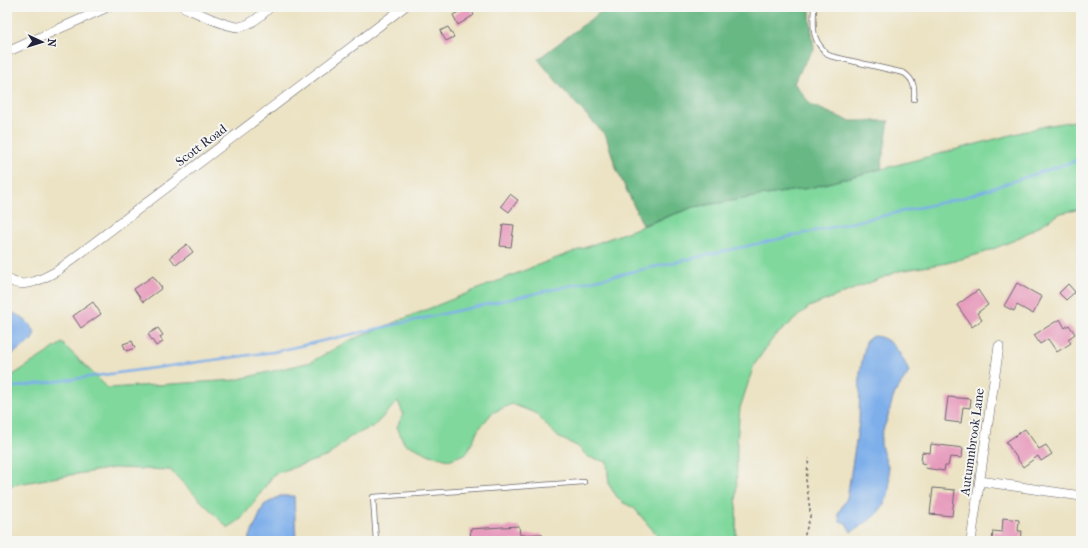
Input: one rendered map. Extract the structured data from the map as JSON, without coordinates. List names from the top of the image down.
{
  "streets": {
    "street": ["Scott Road", "Autumnbrook Lane"]
  },
  "north": "right"
}
